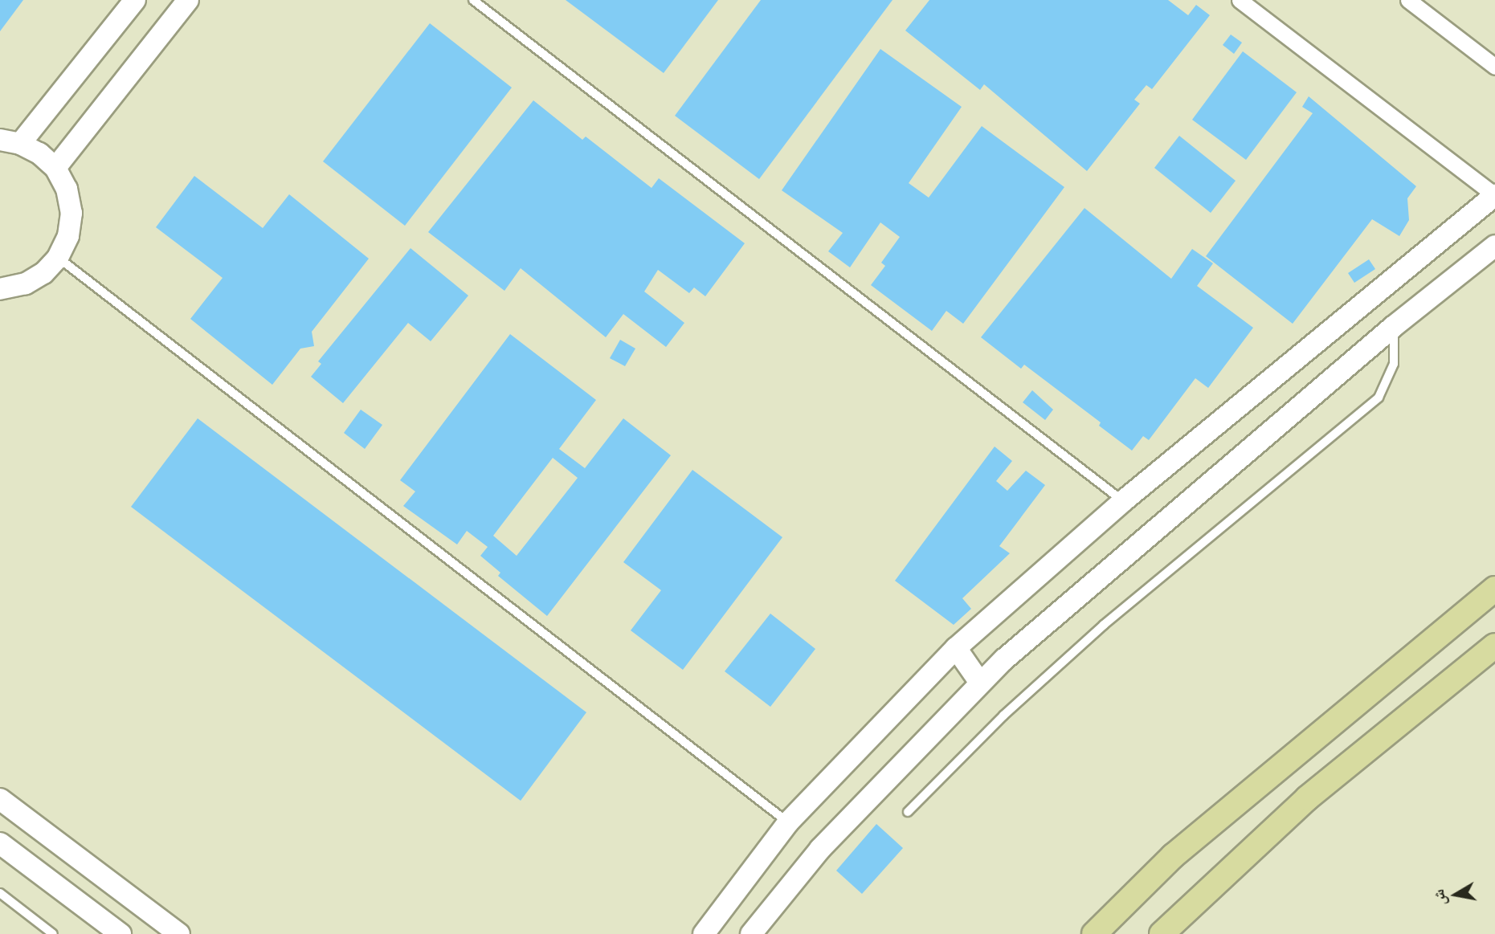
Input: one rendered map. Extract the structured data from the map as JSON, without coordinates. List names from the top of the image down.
{
  "north": "left"
}
